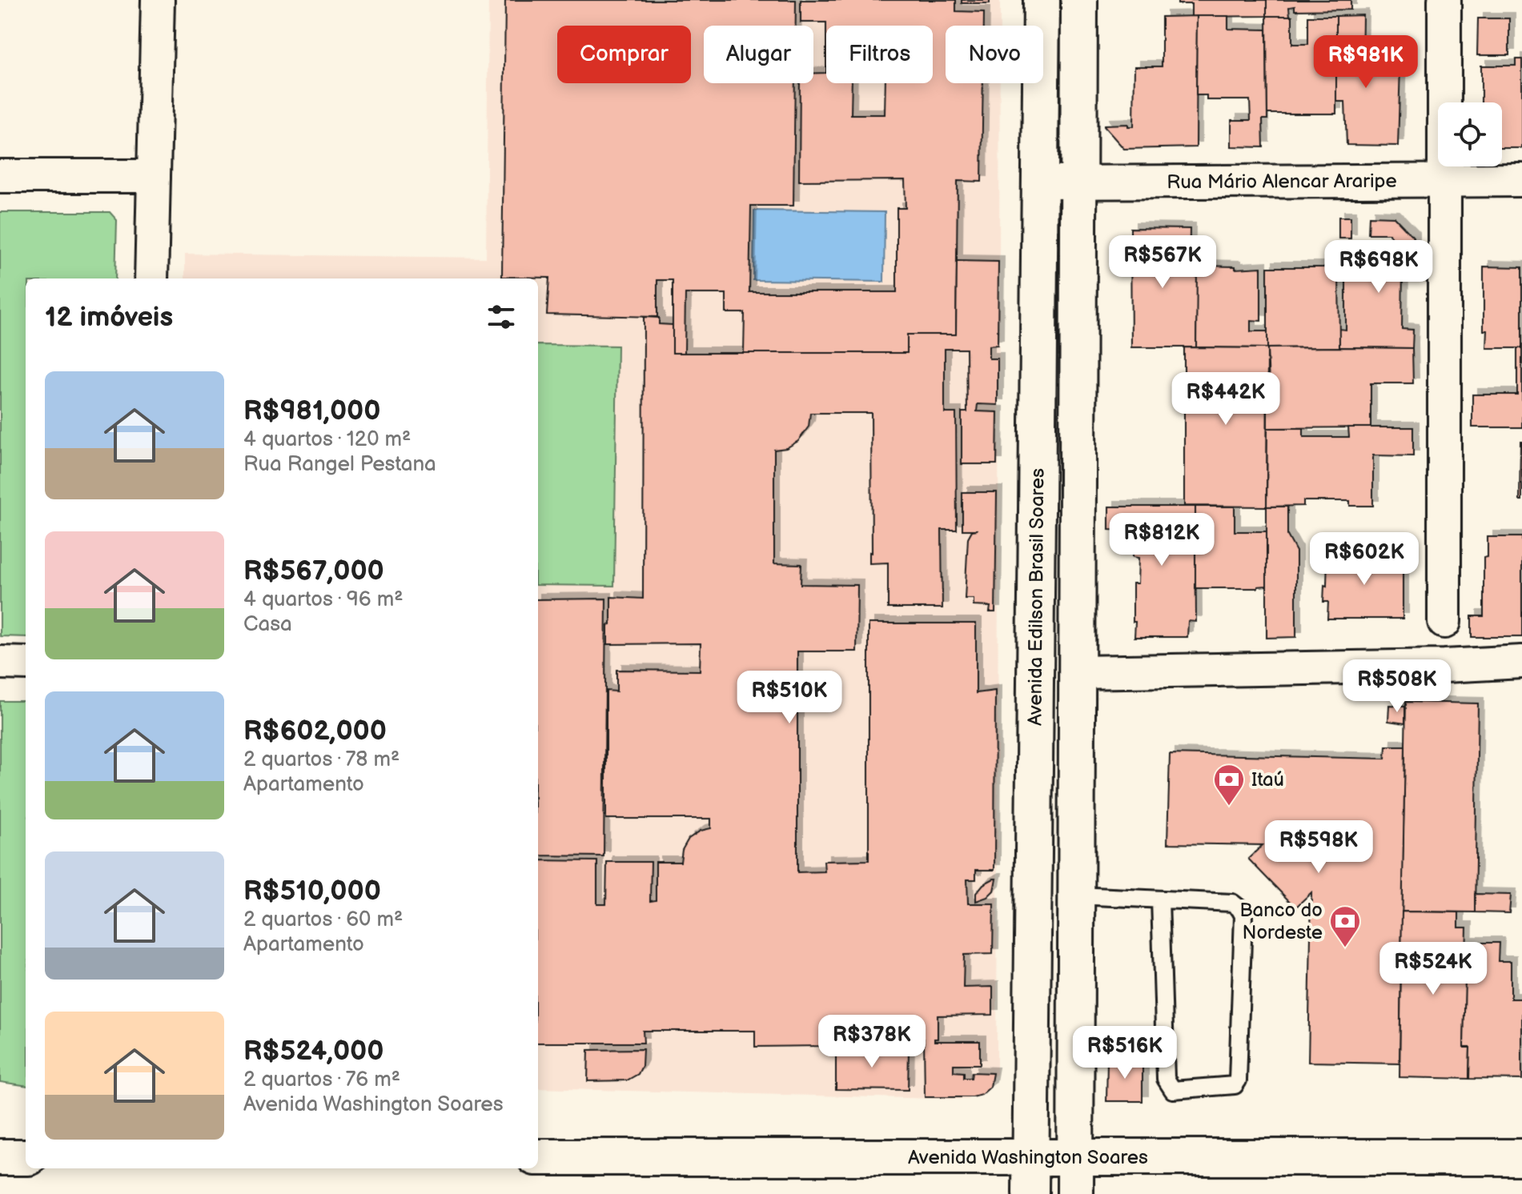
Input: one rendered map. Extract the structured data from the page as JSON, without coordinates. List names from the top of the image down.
{
  "streets": {
    "main road": ["Avenida Edilson Brasil Soares", "Avenida Washington Soares"],
    "street": ["Rua Mário Alencar Araripe"]
  },
  "crossings": [
    ["Rua Mário Alencar Araripe", "Avenida Edilson Brasil Soares"],
    ["Avenida Edilson Brasil Soares", "Avenida Washington Soares"]
  ],
  "places": {
    "bank": ["Itaú", "Banco do Nordeste"]
  },
  "page": {
    "chip": [
      "Comprar",
      "Alugar",
      "Filtros",
      "Novo"
    ],
    "price": [
      "R$981K",
      "R$567K",
      "R$698K",
      "R$442K",
      "R$812K",
      "R$602K",
      "R$508K",
      "R$510K",
      "R$598K",
      "R$524K",
      "R$378K",
      "R$516K"
    ],
    "heading": "12 imóveis",
    "list": [
      {
        "name": "R$981,000",
        "note": "4 quartos · 120 m² · Rua Rangel Pestana"
      },
      {
        "name": "R$567,000",
        "note": "4 quartos · 96 m² · Casa"
      },
      {
        "name": "R$602,000",
        "note": "2 quartos · 78 m² · Apartamento"
      },
      {
        "name": "R$510,000",
        "note": "2 quartos · 60 m² · Apartamento"
      },
      {
        "name": "R$524,000",
        "note": "2 quartos · 76 m² · Avenida Washington Soares"
      }
    ]
  }
}
